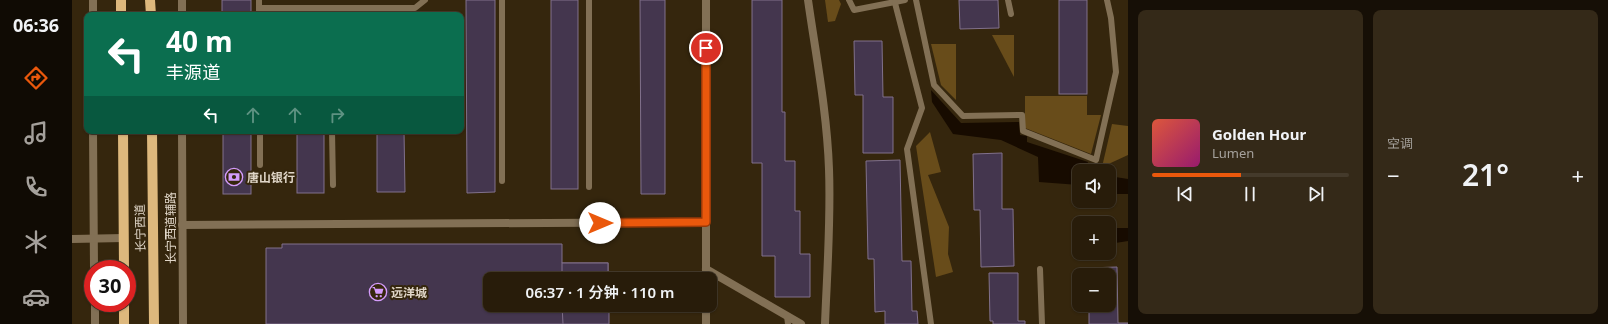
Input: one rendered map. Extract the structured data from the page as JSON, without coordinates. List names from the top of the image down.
{
  "streets": {
    "main road": ["长宁西道"],
    "street": ["长宁西道辅路"]
  },
  "places": {
    "bank": ["唐山银行"],
    "supermarket": ["远洋城"]
  },
  "page": {
    "tabs": "06:36",
    "tile": "空调",
    "turn": ["40 m", "丰源道"],
    "song": ["Golden Hour", "Lumen"],
    "heat": ["−", "21°", "+"],
    "map_buttons": ["+", "−"],
    "limit": "30",
    "trip": "06:37 · 1 分钟 · 110 m"
  }
}
